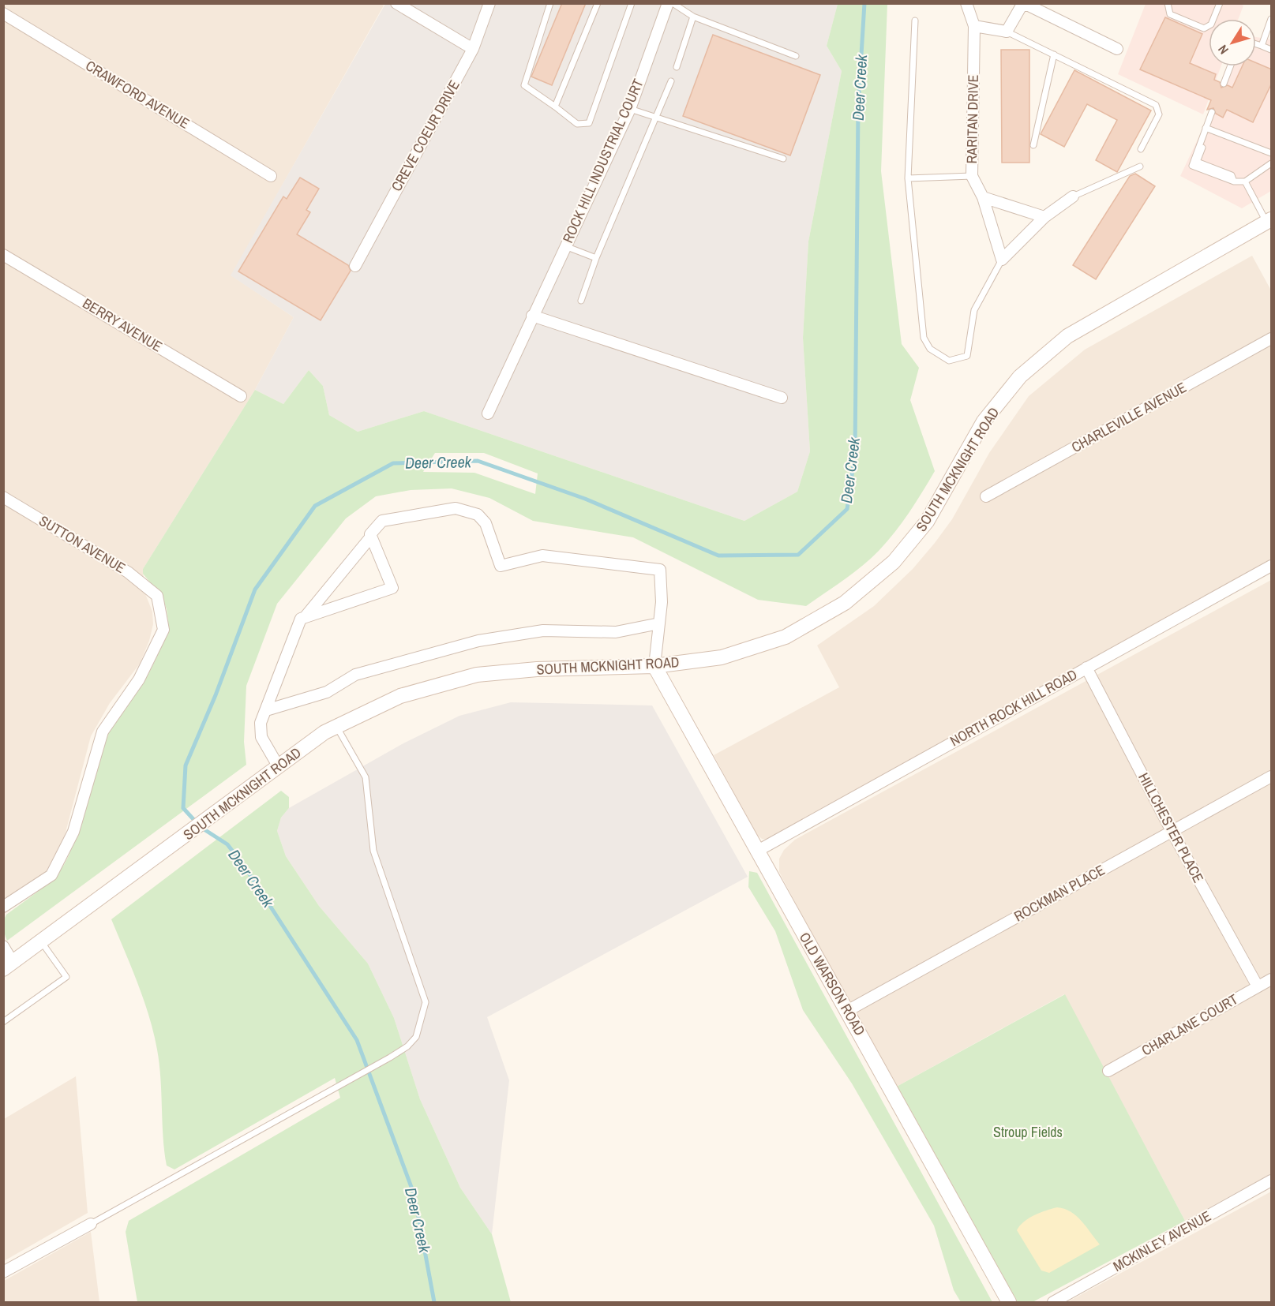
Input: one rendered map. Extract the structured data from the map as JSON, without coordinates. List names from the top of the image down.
{
  "streets": {
    "main road": ["SOUTH MCKNIGHT ROAD", "OLD WARSON ROAD"],
    "street": [
      "CRAWFORD AVENUE",
      "RARITAN DRIVE",
      "CREVE COEUR DRIVE",
      "ROCK HILL INDUSTRIAL COURT",
      "BERRY AVENUE",
      "CHARLEVILLE AVENUE",
      "SUTTON AVENUE",
      "NORTH ROCK HILL ROAD",
      "HILLCHESTER PLACE",
      "ROCKMAN PLACE",
      "CHARLANE COURT",
      "MCKINLEY AVENUE"
    ]
  },
  "crossings": [
    ["SOUTH MCKNIGHT ROAD", "OLD WARSON ROAD"],
    ["NORTH ROCK HILL ROAD", "HILLCHESTER PLACE"],
    ["NORTH ROCK HILL ROAD", "OLD WARSON ROAD"],
    ["HILLCHESTER PLACE", "ROCKMAN PLACE"],
    ["HILLCHESTER PLACE", "CHARLANE COURT"],
    ["ROCKMAN PLACE", "OLD WARSON ROAD"]
  ],
  "water": ["Deer Creek"],
  "parks": ["Stroup Fields"],
  "north": "bottom left"
}
